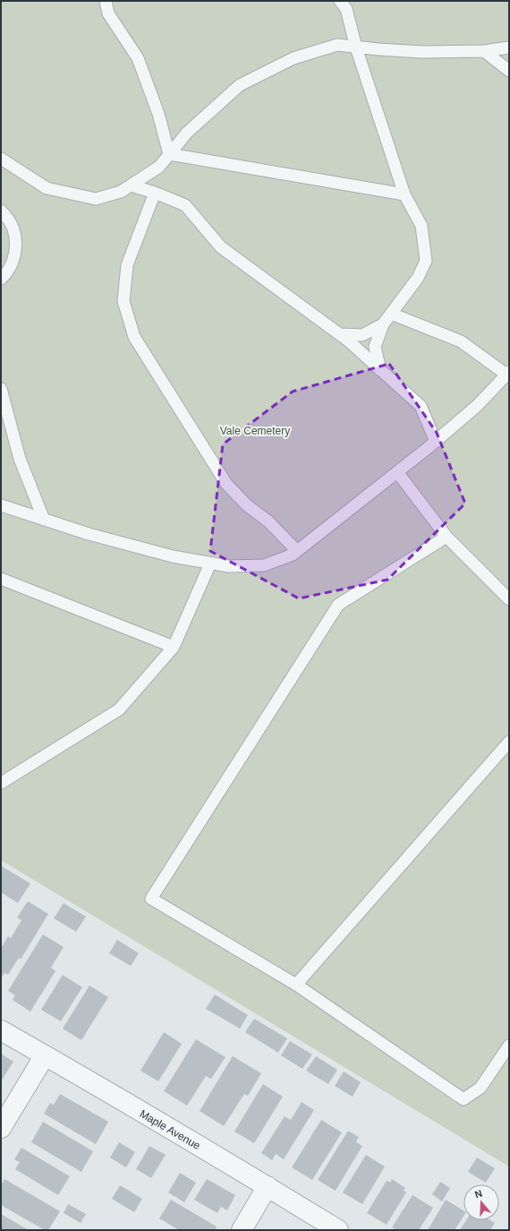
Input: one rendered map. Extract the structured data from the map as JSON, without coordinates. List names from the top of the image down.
{
  "streets": {
    "street": ["Maple Avenue"]
  },
  "parks": ["Vale Cemetery"],
  "north": "top"
}
